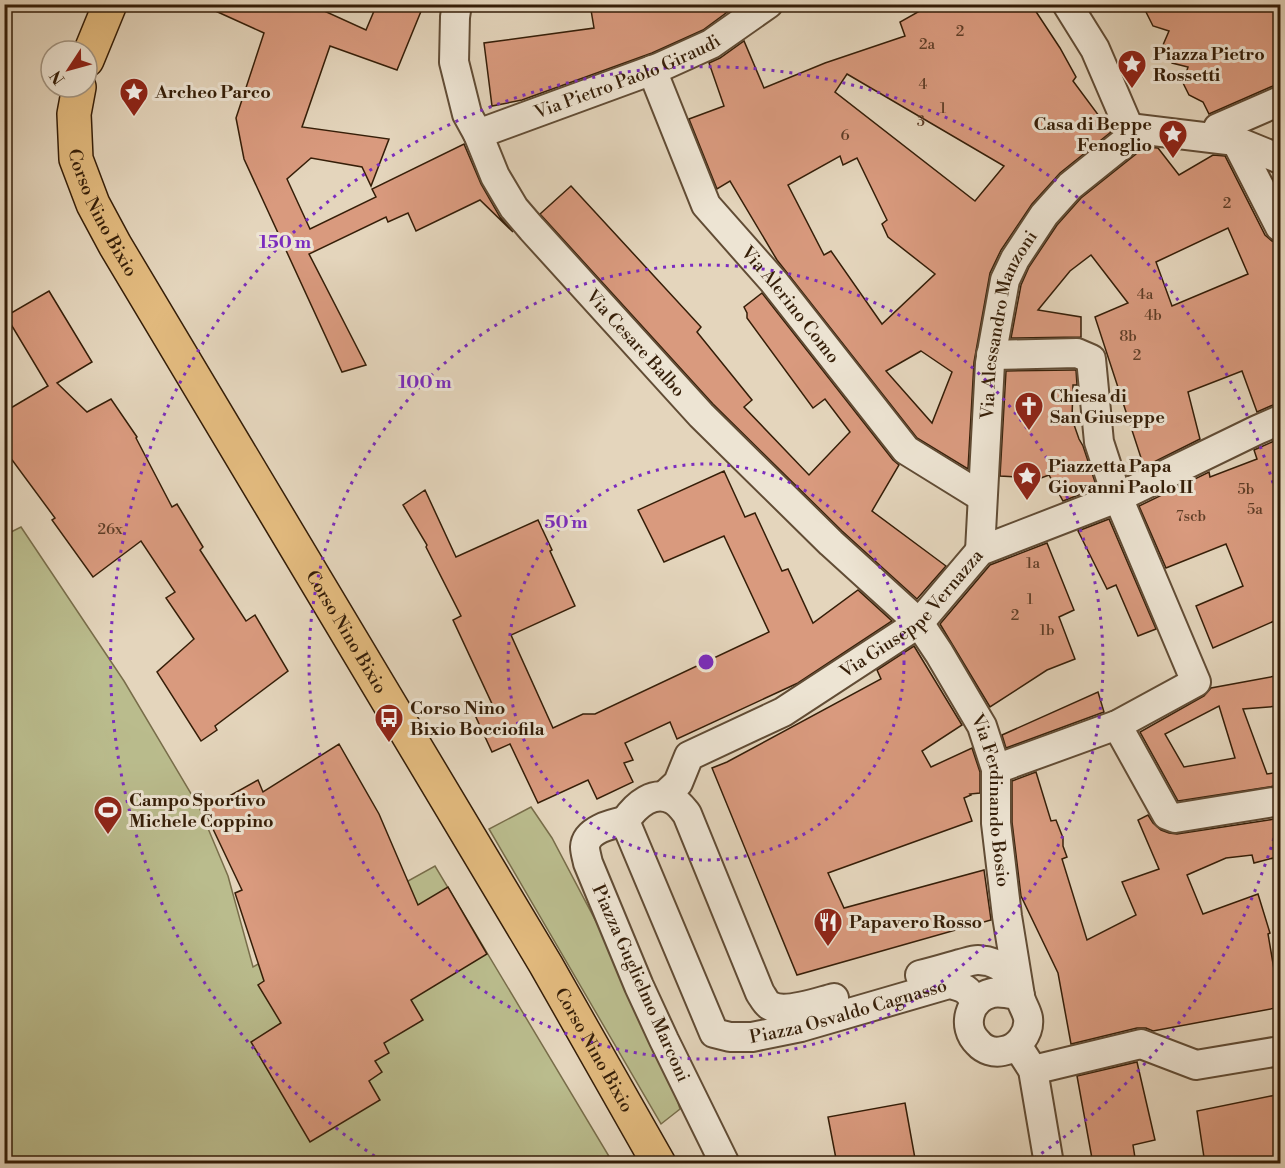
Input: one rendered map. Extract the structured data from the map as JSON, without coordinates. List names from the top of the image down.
{
  "streets": {
    "main road": ["Corso Nino Bixio"],
    "street": [
      "Via Pietro Paolo Giraudi",
      "Via Alerino Como",
      "Via Alessandro Manzoni",
      "Via Cesare Balbo",
      "Via Giuseppe Vernazza",
      "Via Ferdinando Bosio",
      "Piazza Guglielmo Marconi",
      "Piazza Osvaldo Cagnasso"
    ]
  },
  "crossings": [
    ["Via Pietro Paolo Giraudi", "Via Alerino Como"],
    ["Via Pietro Paolo Giraudi", "Via Cesare Balbo"],
    ["Via Alerino Como", "Via Alessandro Manzoni"],
    ["Via Alessandro Manzoni", "Via Giuseppe Vernazza"],
    ["Via Cesare Balbo", "Via Giuseppe Vernazza"],
    ["Via Cesare Balbo", "Via Ferdinando Bosio"],
    ["Via Giuseppe Vernazza", "Via Ferdinando Bosio"],
    ["Via Giuseppe Vernazza", "Piazza Guglielmo Marconi"],
    ["Via Giuseppe Vernazza", "Piazza Osvaldo Cagnasso"],
    ["Via Ferdinando Bosio", "Piazza Osvaldo Cagnasso"],
    ["Piazza Guglielmo Marconi", "Piazza Osvaldo Cagnasso"]
  ],
  "places": {
    "place": [
      "Piazza Pietro Rossetti",
      "Archeo Parco",
      "Casa di Beppe Fenoglio",
      "Piazzetta Papa Giovanni Paolo II"
    ],
    "church": ["Chiesa di San Giuseppe"],
    "bus stop": ["Corso Nino Bixio Bocciofila"],
    "sports": ["Campo Sportivo Michele Coppino"],
    "restaurant": ["Papavero Rosso"]
  },
  "house_numbers": [
    "2",
    "2a",
    "4",
    "1",
    "3",
    "6",
    "2",
    "4a",
    "4b",
    "8b",
    "2",
    "5b",
    "5a",
    "7scb",
    "26x",
    "1a",
    "1",
    "2",
    "1b"
  ],
  "north": "bottom left",
  "rings": ["150 m", "100 m", "50 m"]
}
